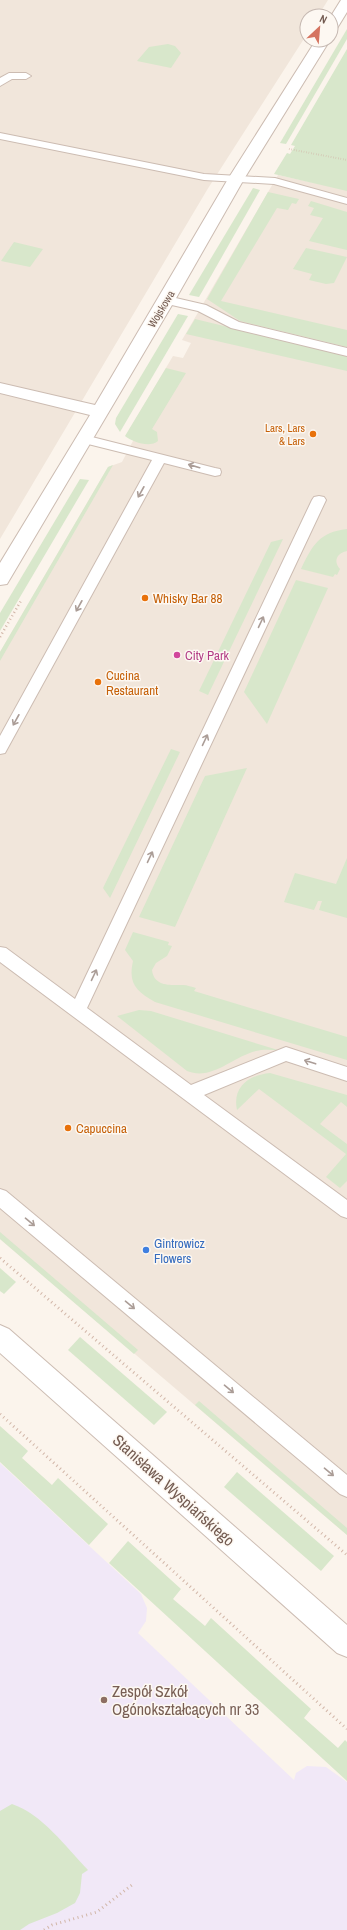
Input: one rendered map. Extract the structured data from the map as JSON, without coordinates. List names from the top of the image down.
{
  "streets": {
    "street": ["Wojskowa", "Stanisława Wyspiańskiego"]
  },
  "places": [
    "Lars, Lars & Lars",
    "Whisky Bar 88",
    "City Park",
    "Cucina Restaurant",
    "Capuccina",
    "Gintrowicz Flowers",
    "Zespół Szkół Ogónokształcących nr 33"
  ],
  "north": "top right"
}
